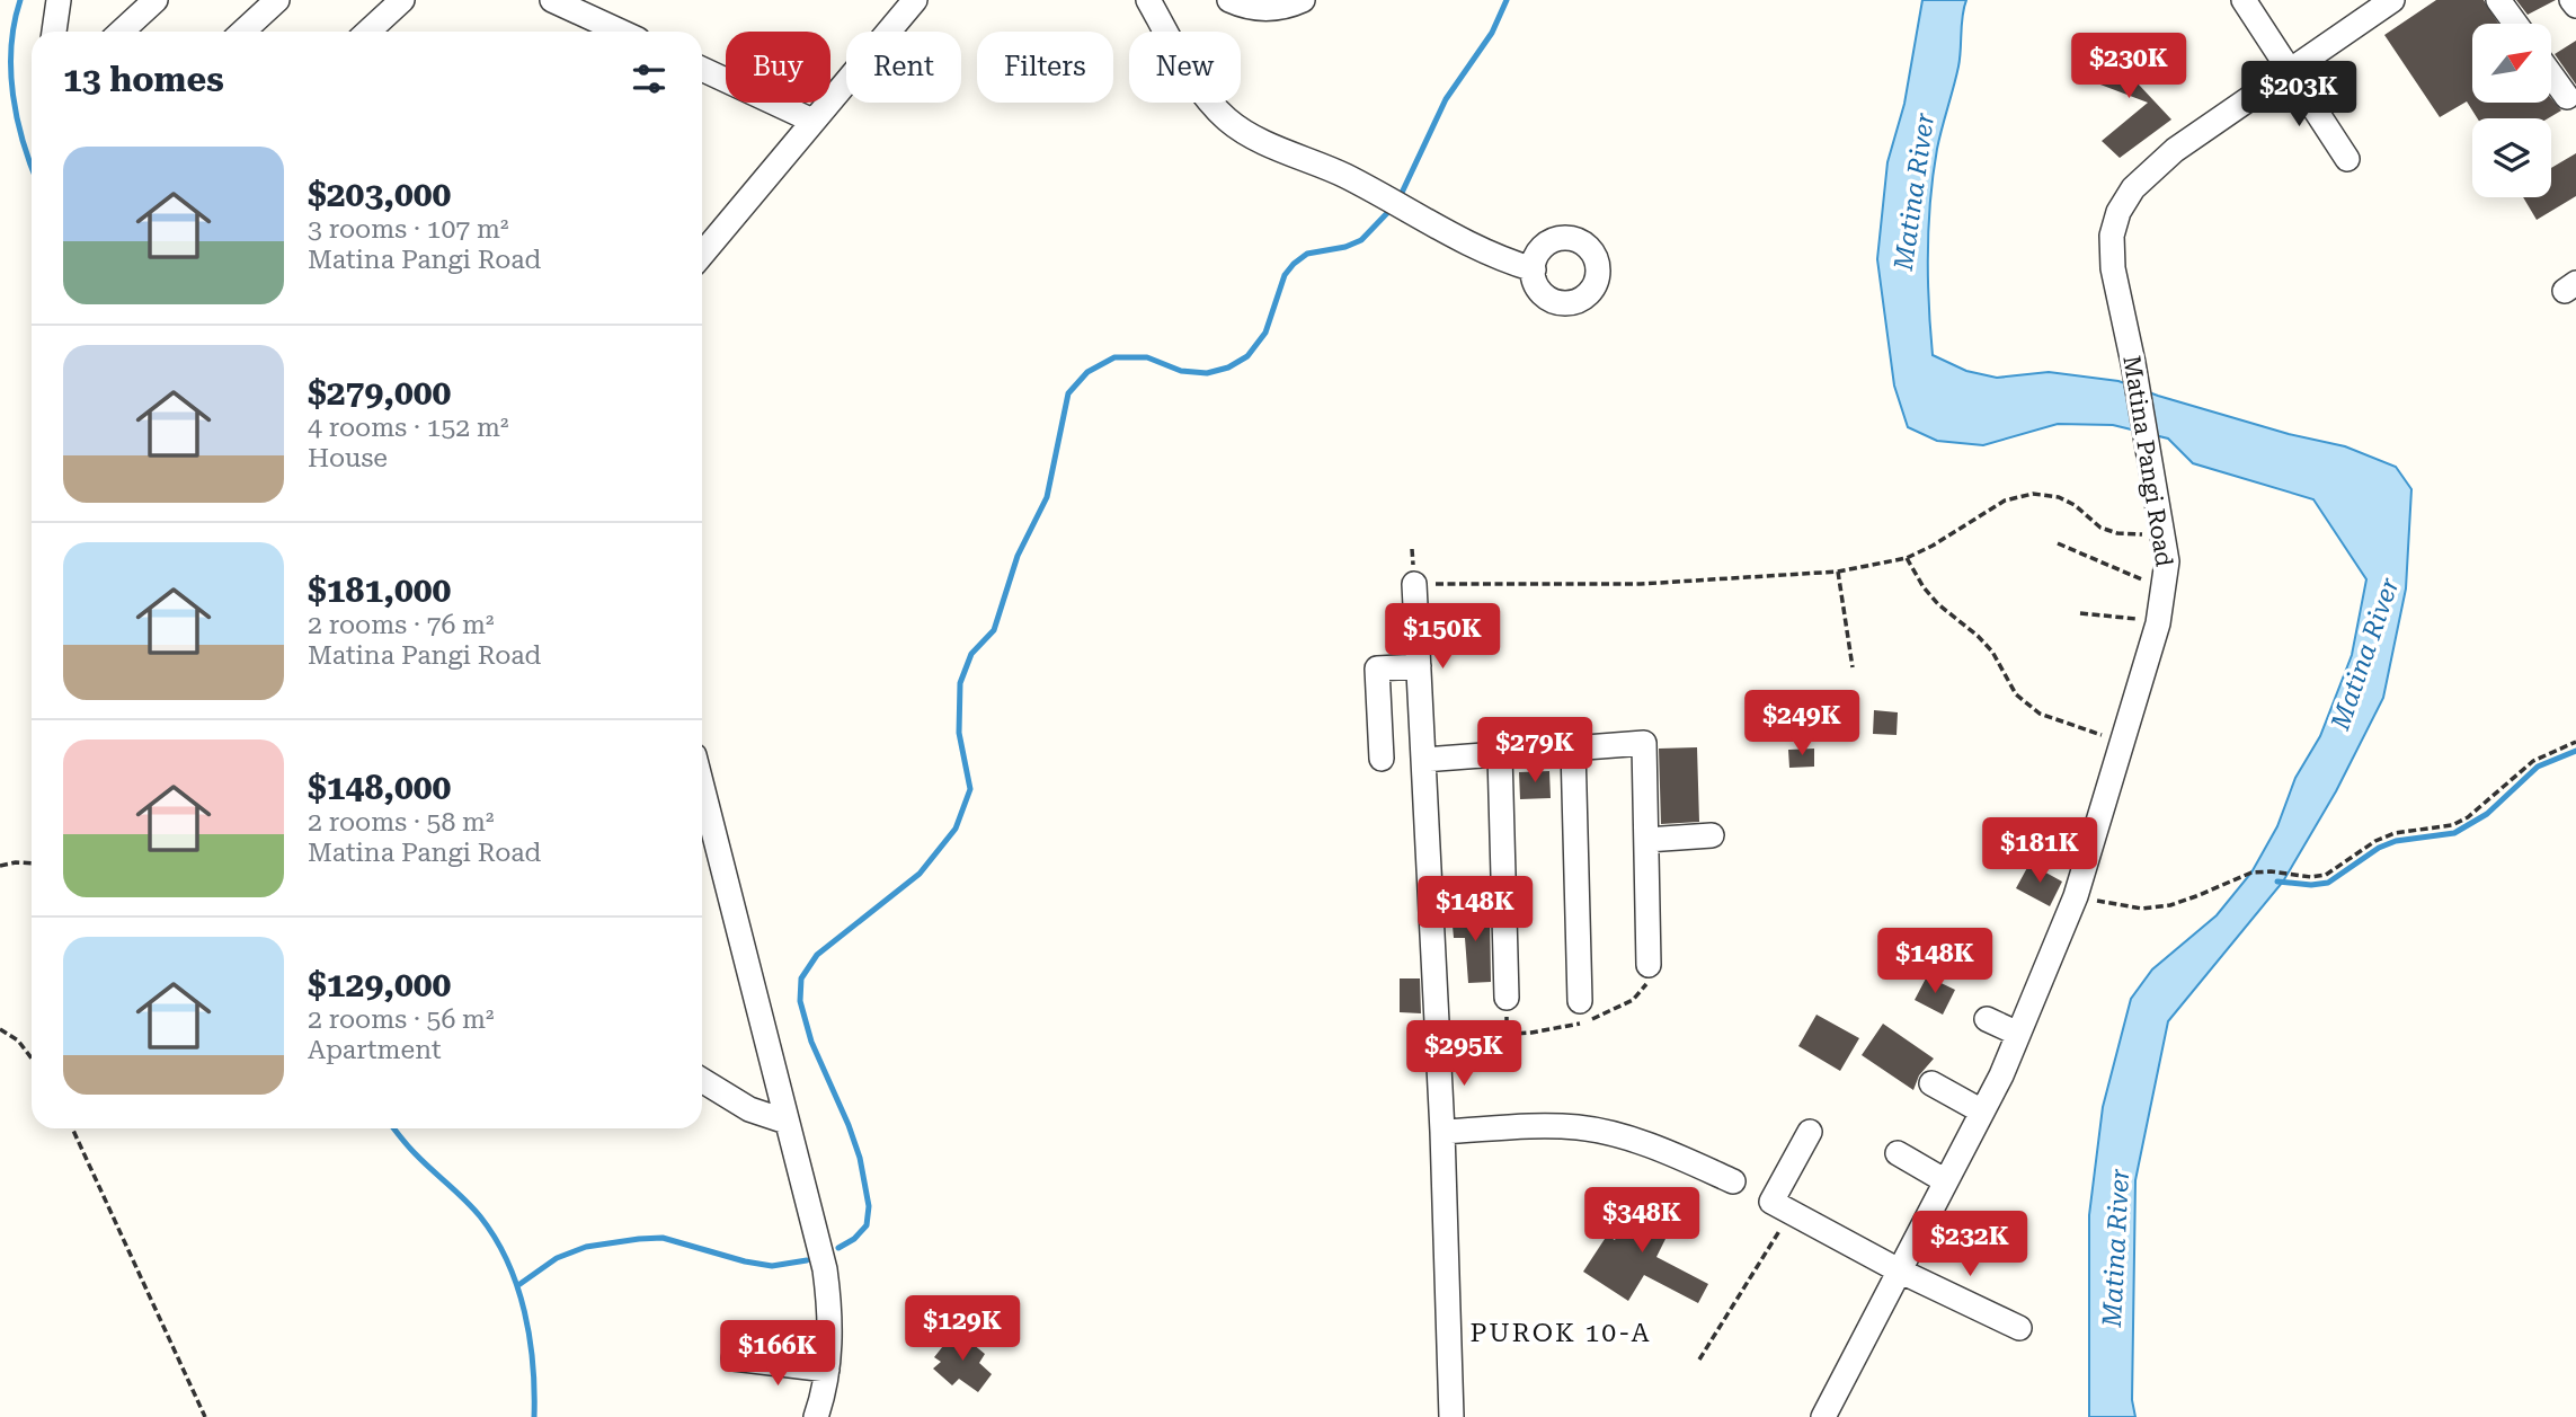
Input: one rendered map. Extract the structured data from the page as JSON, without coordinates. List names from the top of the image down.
{
  "streets": {
    "street": ["Matina Pangi Road"]
  },
  "districts": ["PUROK 10-A"],
  "water": ["Matina River"],
  "north": "top right",
  "page": {
    "chip": [
      "Buy",
      "Rent",
      "Filters",
      "New"
    ],
    "heading": "13 homes",
    "price": [
      "$230K",
      "$203K",
      "$150K",
      "$249K",
      "$279K",
      "$181K",
      "$148K",
      "$148K",
      "$295K",
      "$348K",
      "$232K",
      "$129K",
      "$166K"
    ],
    "list": [
      {
        "name": "$203,000",
        "note": "3 rooms · 107 m² · Matina Pangi Road"
      },
      {
        "name": "$279,000",
        "note": "4 rooms · 152 m² · House"
      },
      {
        "name": "$181,000",
        "note": "2 rooms · 76 m² · Matina Pangi Road"
      },
      {
        "name": "$148,000",
        "note": "2 rooms · 58 m² · Matina Pangi Road"
      },
      {
        "name": "$129,000",
        "note": "2 rooms · 56 m² · Apartment"
      }
    ]
  }
}
